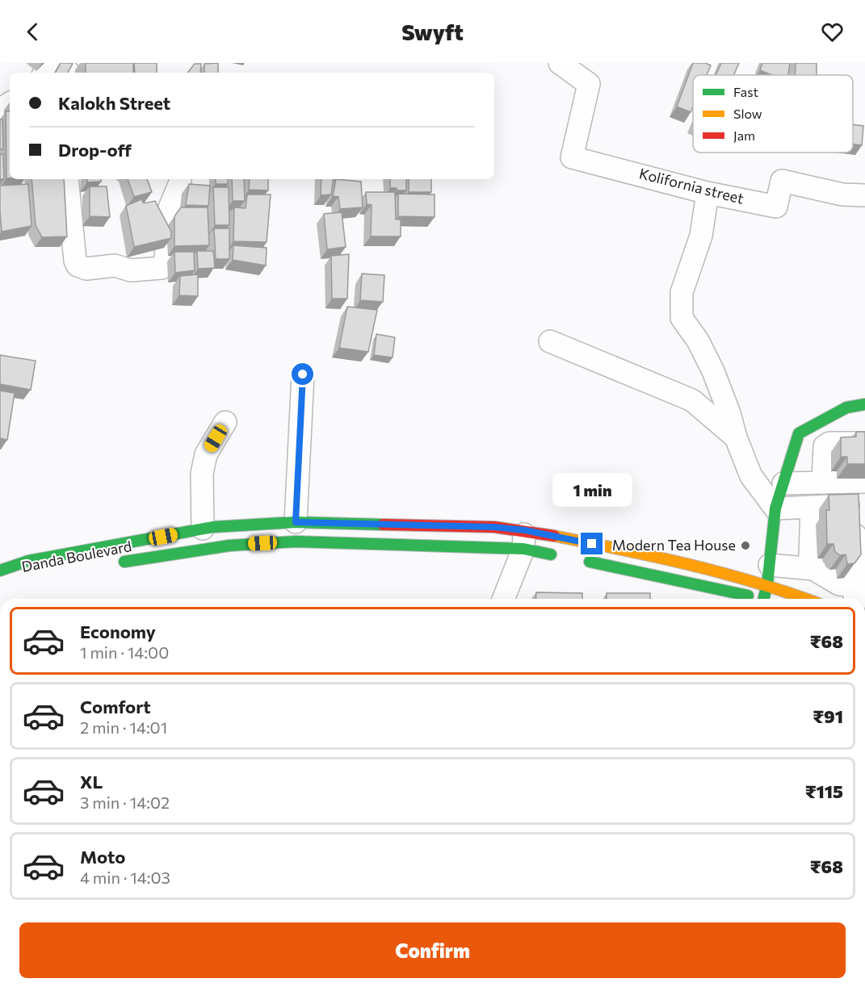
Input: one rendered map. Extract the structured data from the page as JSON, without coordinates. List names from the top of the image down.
{
  "streets": {
    "main road": ["Danda Boulevard"],
    "street": ["Kolifornia street"]
  },
  "places": ["Modern Tea House"],
  "legend": ["Fast", "Slow", "Jam"],
  "page": {
    "header": "Swyft",
    "banner": ["Kalokh Street", "Drop-off"],
    "bubble": "1 min",
    "list": [
      {
        "name": "Economy",
        "note": "1 min · 14:00",
        "value": "₹68"
      },
      {
        "name": "Comfort",
        "note": "2 min · 14:01",
        "value": "₹91"
      },
      {
        "name": "XL",
        "note": "3 min · 14:02",
        "value": "₹115"
      },
      {
        "name": "Moto",
        "note": "4 min · 14:03",
        "value": "₹68"
      }
    ],
    "buttons": "Confirm"
  }
}
